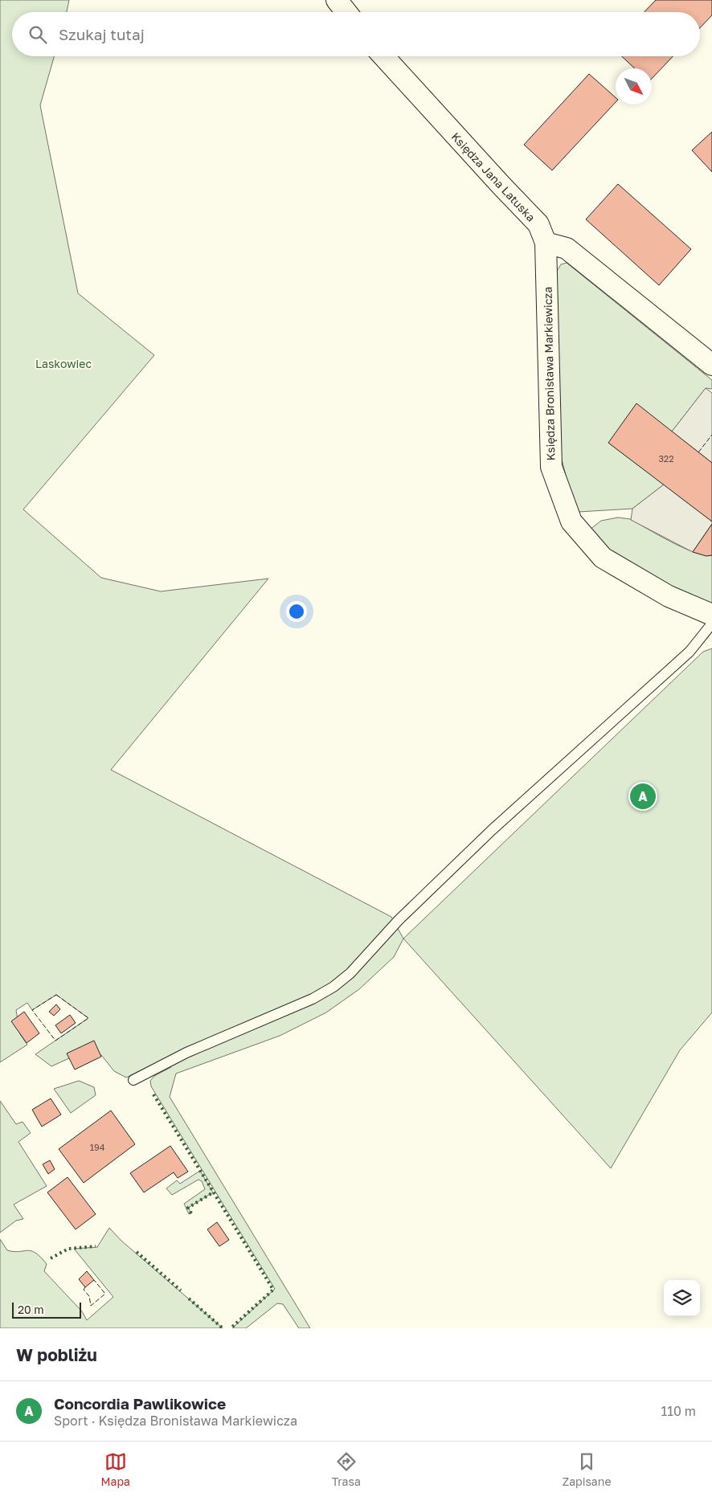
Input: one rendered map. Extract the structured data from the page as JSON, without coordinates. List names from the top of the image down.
{
  "streets": {
    "street": ["Księdza Jana Latuska", "Księdza Bronisława Markiewicza"]
  },
  "crossings": [
    ["Księdza Jana Latuska", "Księdza Bronisława Markiewicza"]
  ],
  "parks": ["Laskowiec"],
  "house_numbers": ["322", "194"],
  "scale_bar": "20 m",
  "north": "bottom right",
  "page": {
    "search": "Szukaj tutaj",
    "pins": "A",
    "scale": "20 m",
    "heading": "W pobliżu",
    "list": [
      {
        "mark": "A",
        "name": "Concordia Pawlikowice",
        "note": "Sport · Księdza Bronisława Markiewicza",
        "value": "110 m"
      }
    ],
    "nav": ["Mapa", "Trasa", "Zapisane"]
  }
}
